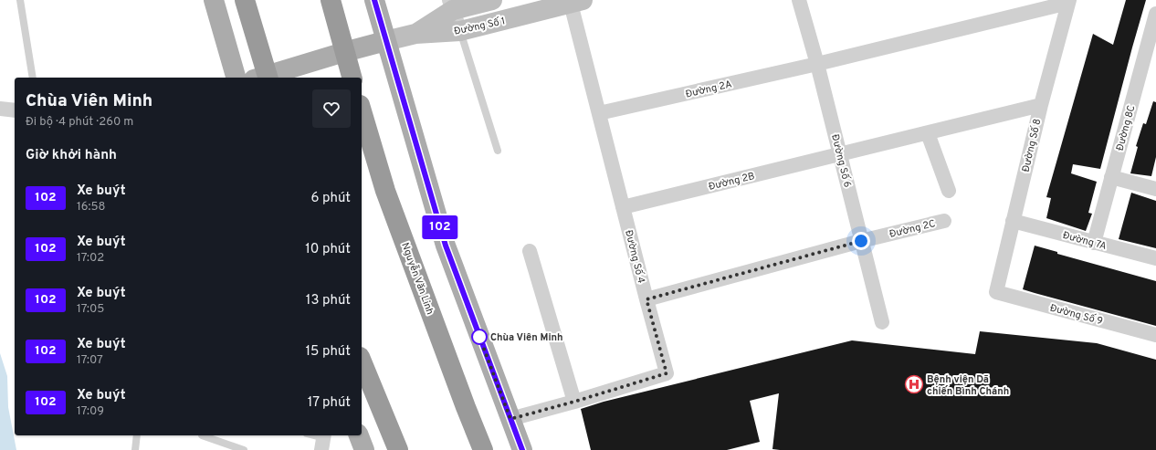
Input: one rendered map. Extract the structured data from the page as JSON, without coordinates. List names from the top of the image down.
{
  "streets": {
    "highway": ["Nguyễn Văn Linh"],
    "street": [
      "Đường Số 1",
      "Đường 2A",
      "Đường 8C",
      "Đường Số 8",
      "Đường Số 6",
      "Đường 2B",
      "Đường 2C",
      "Đường 7A",
      "Đường Số 4",
      "Đường Số 9"
    ]
  },
  "crossings": [
    ["Đường Số 1", "Đường Số 4"],
    ["Đường 2A", "Đường Số 8"],
    ["Đường 2A", "Đường Số 6"],
    ["Đường 2A", "Đường Số 4"],
    ["Đường 8C", "Đường 7A"],
    ["Đường Số 8", "Đường 2B"],
    ["Đường Số 8", "Đường 7A"],
    ["Đường Số 8", "Đường Số 9"],
    ["Đường Số 6", "Đường 2B"],
    ["Đường Số 6", "Đường 2C"],
    ["Đường 2B", "Đường Số 4"],
    ["Đường 2C", "Đường Số 4"]
  ],
  "places": {
    "other": ["Chùa Viên Minh"],
    "hospital": ["Bệnh viện Dã chiến Bình Chánh"]
  },
  "lines": ["bus line 102"],
  "page": {
    "on_map": "102",
    "heading": [
      ["Chùa Viên Minh", "Đi bộ · 4 phút · 260 m"],
      "Giờ khởi hành"
    ],
    "list": [
      {
        "mark": "102",
        "name": "Xe buýt",
        "note": "16:58",
        "value": "6 phút"
      },
      {
        "mark": "102",
        "name": "Xe buýt",
        "note": "17:02",
        "value": "10 phút"
      },
      {
        "mark": "102",
        "name": "Xe buýt",
        "note": "17:05",
        "value": "13 phút"
      },
      {
        "mark": "102",
        "name": "Xe buýt",
        "note": "17:07",
        "value": "15 phút"
      },
      {
        "mark": "102",
        "name": "Xe buýt",
        "note": "17:09",
        "value": "17 phút"
      }
    ]
  }
}
